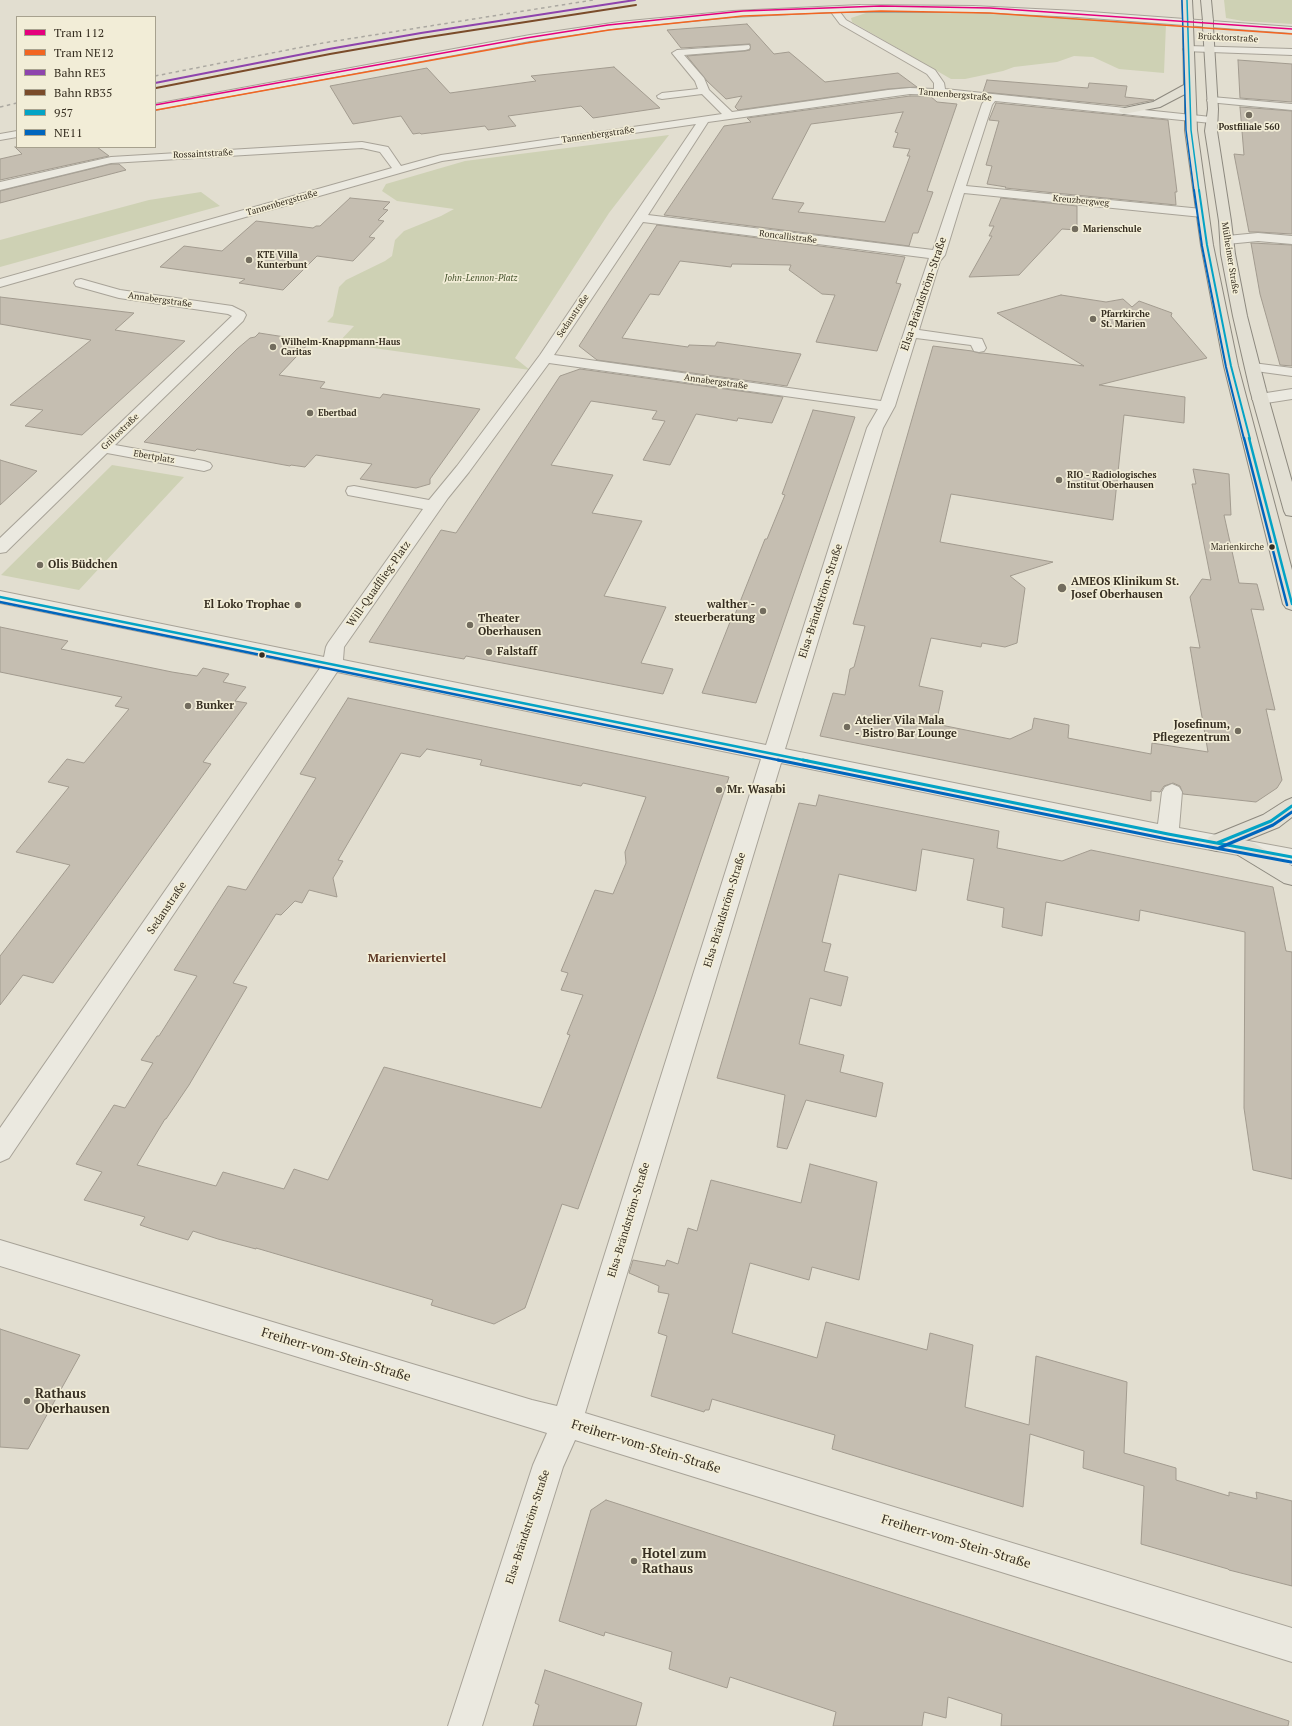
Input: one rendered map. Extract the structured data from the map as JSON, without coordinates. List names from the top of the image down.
{
  "streets": {
    "main road": ["Mülheimer Straße"],
    "street": [
      "Brücktorstraße",
      "Tannenbergstraße",
      "Rossaintstraße",
      "Kreuzbergweg",
      "Roncallistraße",
      "Elsa-Brändström-Straße",
      "Annabergstraße",
      "Sedanstraße",
      "Grillostraße",
      "Ebertplatz",
      "Will-Quadflieg-Platz",
      "Freiherr-vom-Stein-Straße"
    ]
  },
  "crossings": [
    ["Brücktorstraße", "Mülheimer Straße"],
    ["Tannenbergstraße", "Rossaintstraße"],
    ["Tannenbergstraße", "Mülheimer Straße"],
    ["Tannenbergstraße", "Elsa-Brändström-Straße"],
    ["Tannenbergstraße", "Sedanstraße"],
    ["Kreuzbergweg", "Mülheimer Straße"],
    ["Kreuzbergweg", "Elsa-Brändström-Straße"],
    ["Roncallistraße", "Elsa-Brändström-Straße"],
    ["Roncallistraße", "Sedanstraße"],
    ["Elsa-Brändström-Straße", "Annabergstraße"],
    ["Elsa-Brändström-Straße", "Freiherr-vom-Stein-Straße"],
    ["Annabergstraße", "Sedanstraße"],
    ["Annabergstraße", "Grillostraße"],
    ["Sedanstraße", "Will-Quadflieg-Platz"],
    ["Grillostraße", "Ebertplatz"]
  ],
  "districts": ["Marienviertel"],
  "parks": ["John-Lennon-Platz"],
  "places": [
    "Postfiliale 560",
    "Marienschule",
    "KTE Villa Kunterbunt",
    "Pfarrkirche St. Marien",
    "Wilhelm-Knappmann-Haus Caritas",
    "Ebertbad",
    "RIO - Radiologisches Institut Oberhausen",
    "Marienkirche",
    "Olis Büdchen",
    "AMEOS Klinikum St. Josef Oberhausen",
    "El Loko Trophae",
    "walther - steuerberatung",
    "Theater Oberhausen",
    "Falstaff",
    "Bunker",
    "Atelier Vila Mala - Bistro Bar Lounge",
    "Josefinum, Pflegezentrum",
    "Mr. Wasabi",
    "Rathaus Oberhausen",
    "Hotel zum Rathaus"
  ],
  "lines": [
    "rail line RE3",
    "transit line 957",
    "transit line NE11",
    "rail line RB35",
    "tram line 112",
    "tram line NE12"
  ],
  "legend": [
    "Tram 112",
    "Tram NE12",
    "Bahn RE3",
    "Bahn RB35",
    "957",
    "NE11"
  ]
}
